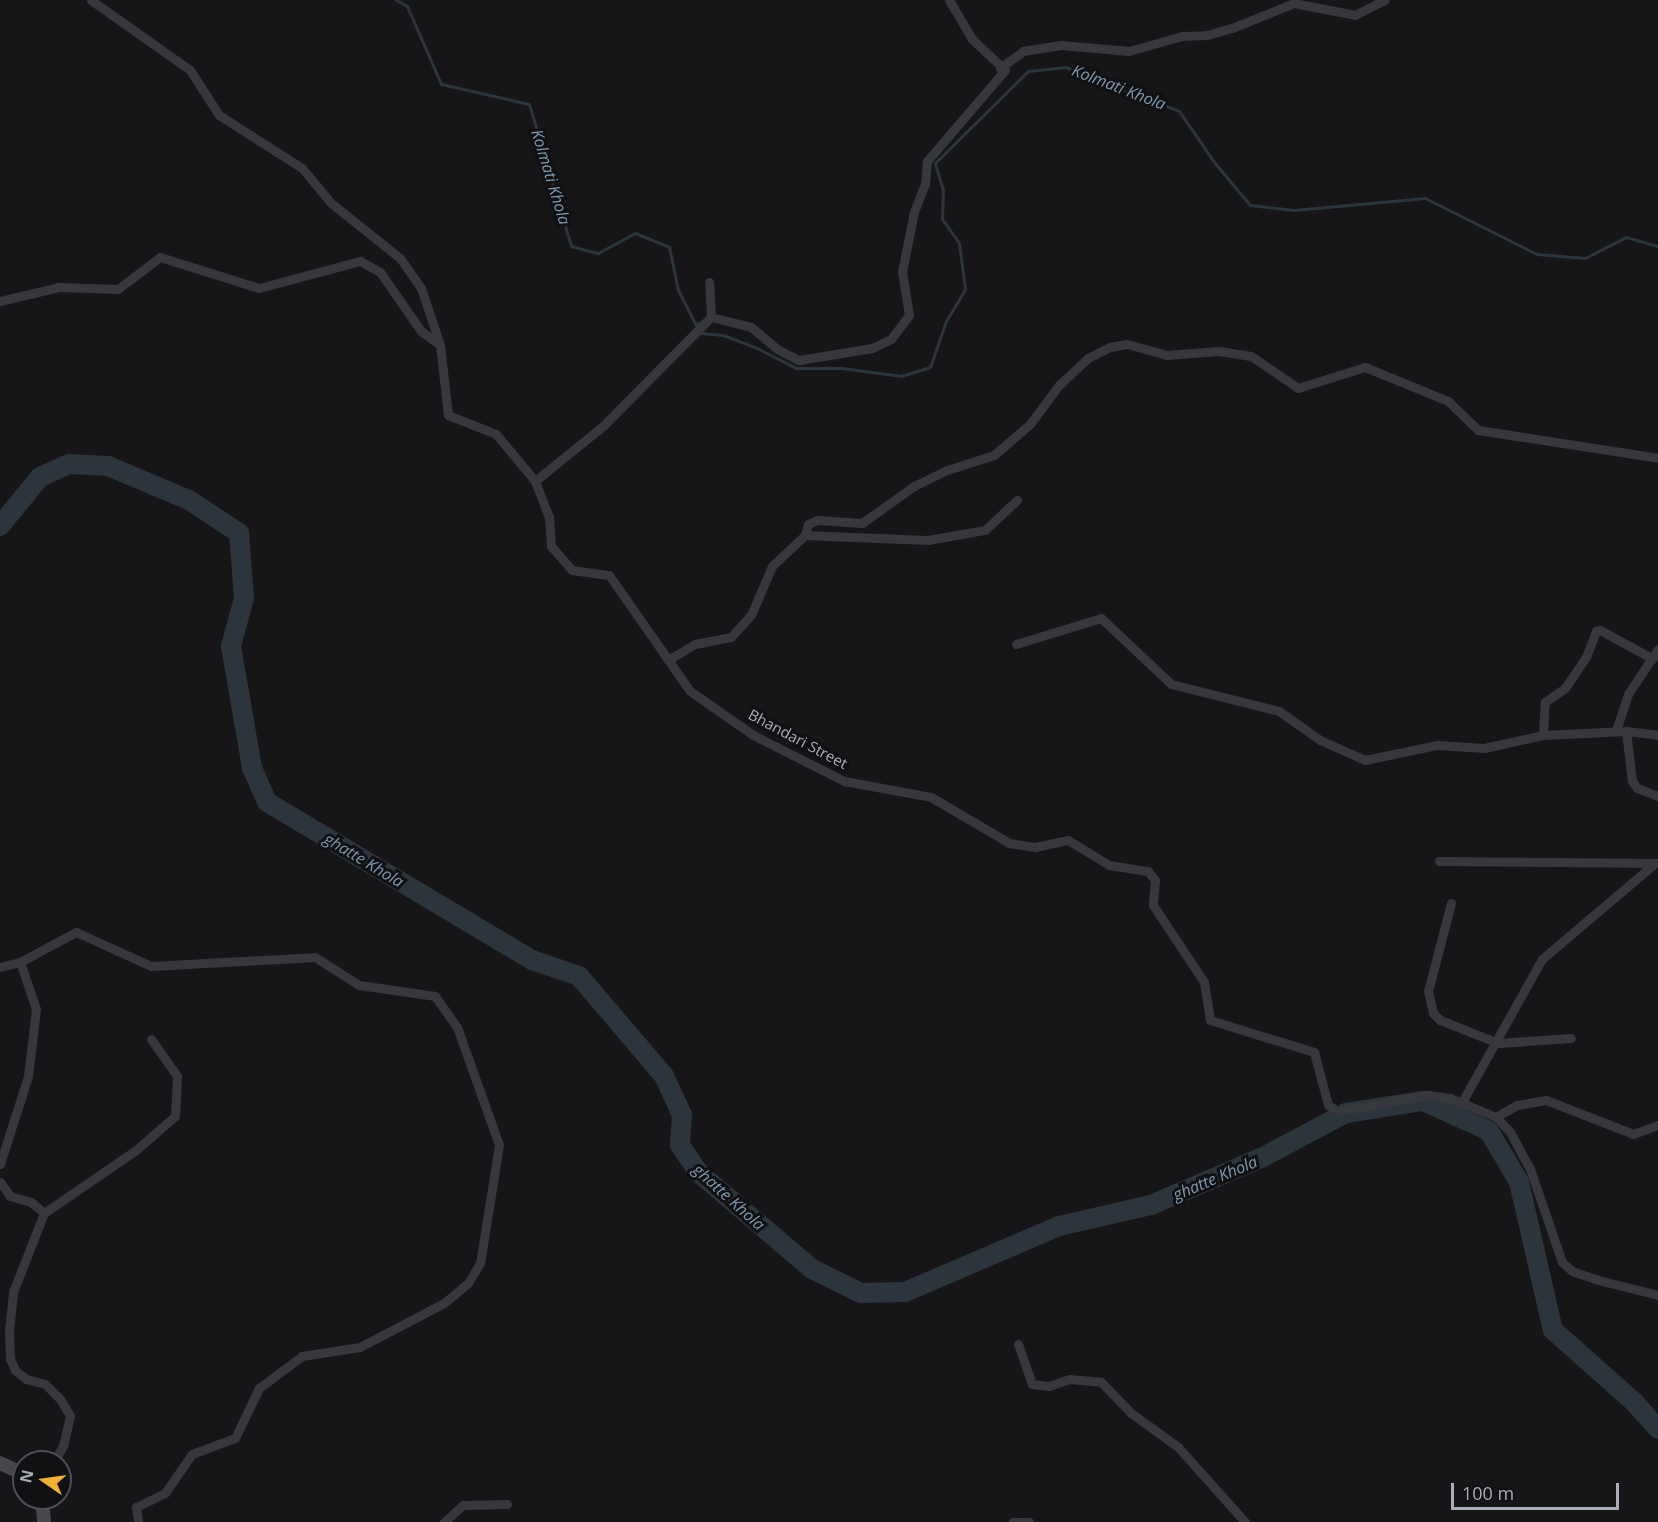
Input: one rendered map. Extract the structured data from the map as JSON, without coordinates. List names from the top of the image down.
{
  "streets": {
    "street": ["Bhandari Street"]
  },
  "water": ["Kolmati Khola", "ghatte Khola"],
  "scale_bar": "100 m",
  "north": "left"
}
